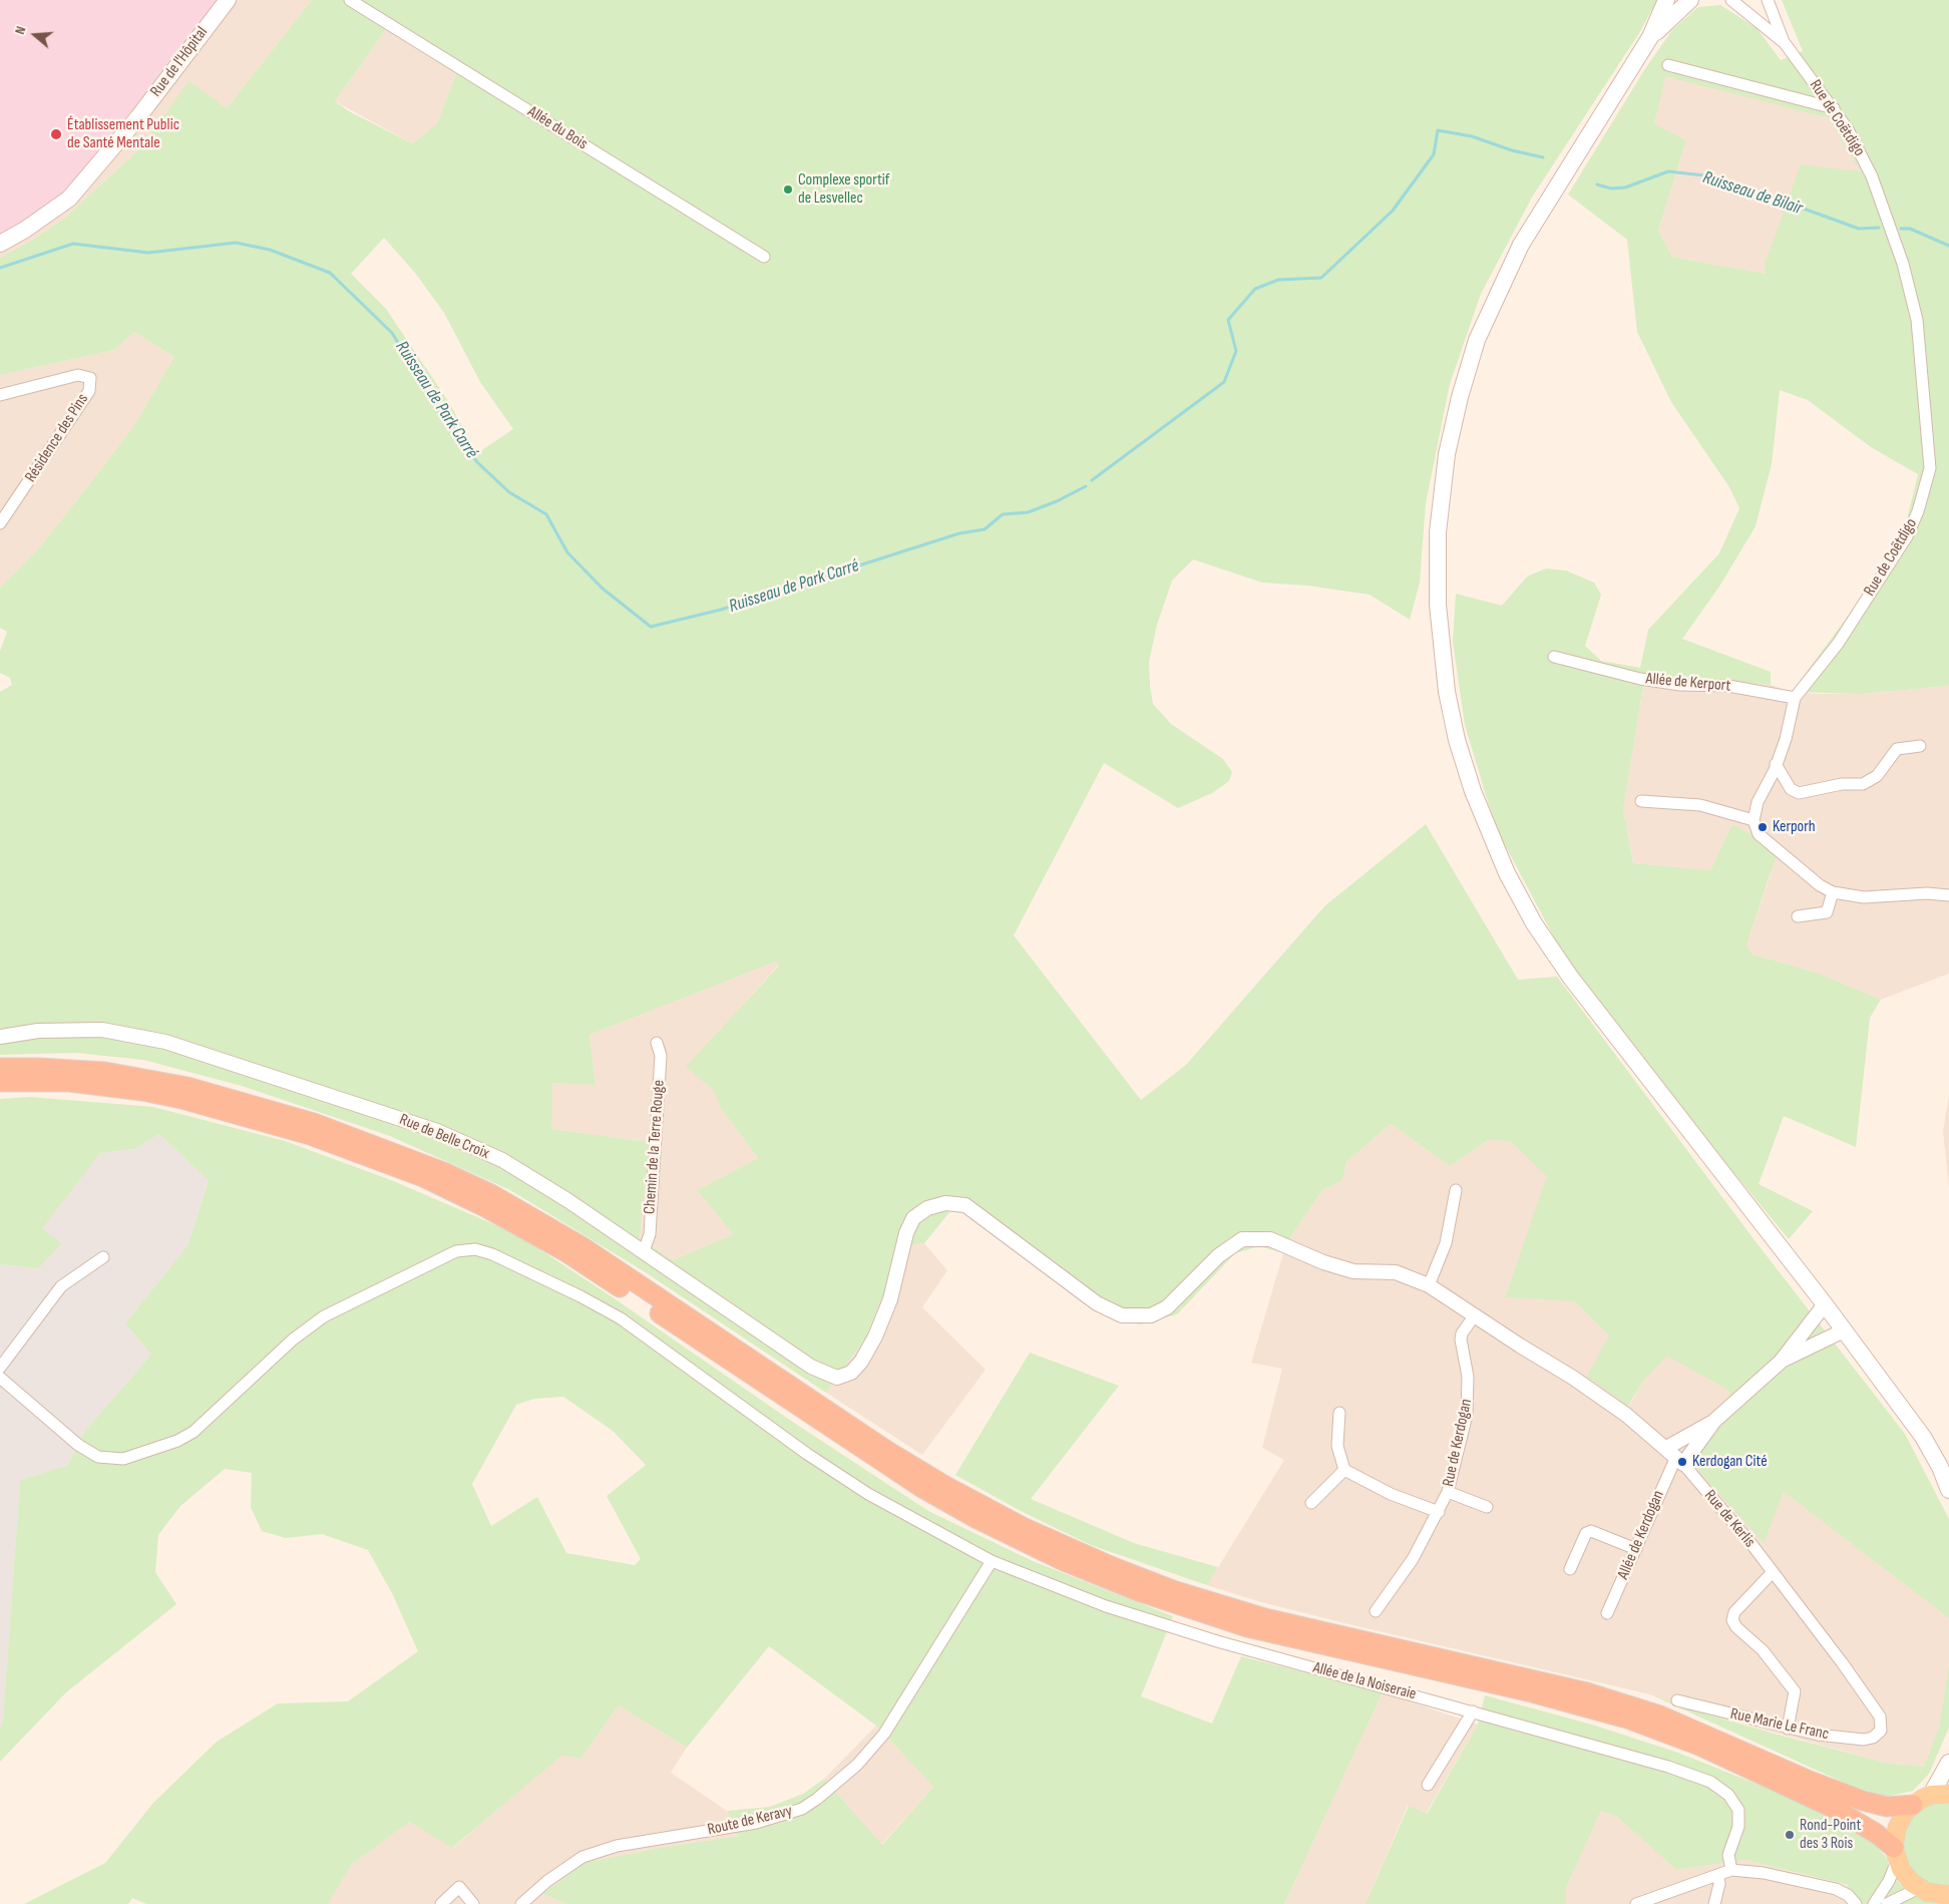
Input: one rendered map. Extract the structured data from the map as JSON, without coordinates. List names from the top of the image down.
{
  "streets": {
    "main road": ["Rue de l'Hôpital"],
    "street": [
      "Rue de Coëtdigo",
      "Allée du Bois",
      "Résidence des Pins",
      "Allée de Kerport",
      "Rue de Belle Croix",
      "Chemin de la Terre Rouge",
      "Rue de Kerdogan",
      "Rue de Kerlis",
      "Allée de Kerdogan",
      "Allée de la Noiseraie",
      "Rue Marie Le Franc",
      "Route de Keravy"
    ]
  },
  "crossings": [
    ["Rue de Coëtdigo", "Allée de Kerport"],
    ["Rue de Belle Croix", "Chemin de la Terre Rouge"],
    ["Rue de Belle Croix", "Rue de Kerlis"],
    ["Rue de Kerdogan", "Rue de Kerlis"],
    ["Rue de Kerlis", "Allée de Kerdogan"],
    ["Rue de Kerlis", "Rue Marie Le Franc"],
    ["Allée de la Noiseraie", "Route de Keravy"]
  ],
  "water": ["Ruisseau de Bilair", "Ruisseau de Park Carré"],
  "places": [
    "Établissement Public de Santé Mentale",
    "Complexe sportif de Lesvellec",
    "Kerporh",
    "Kerdogan Cité",
    "Rond-Point des 3 Rois"
  ],
  "north": "left"
}
